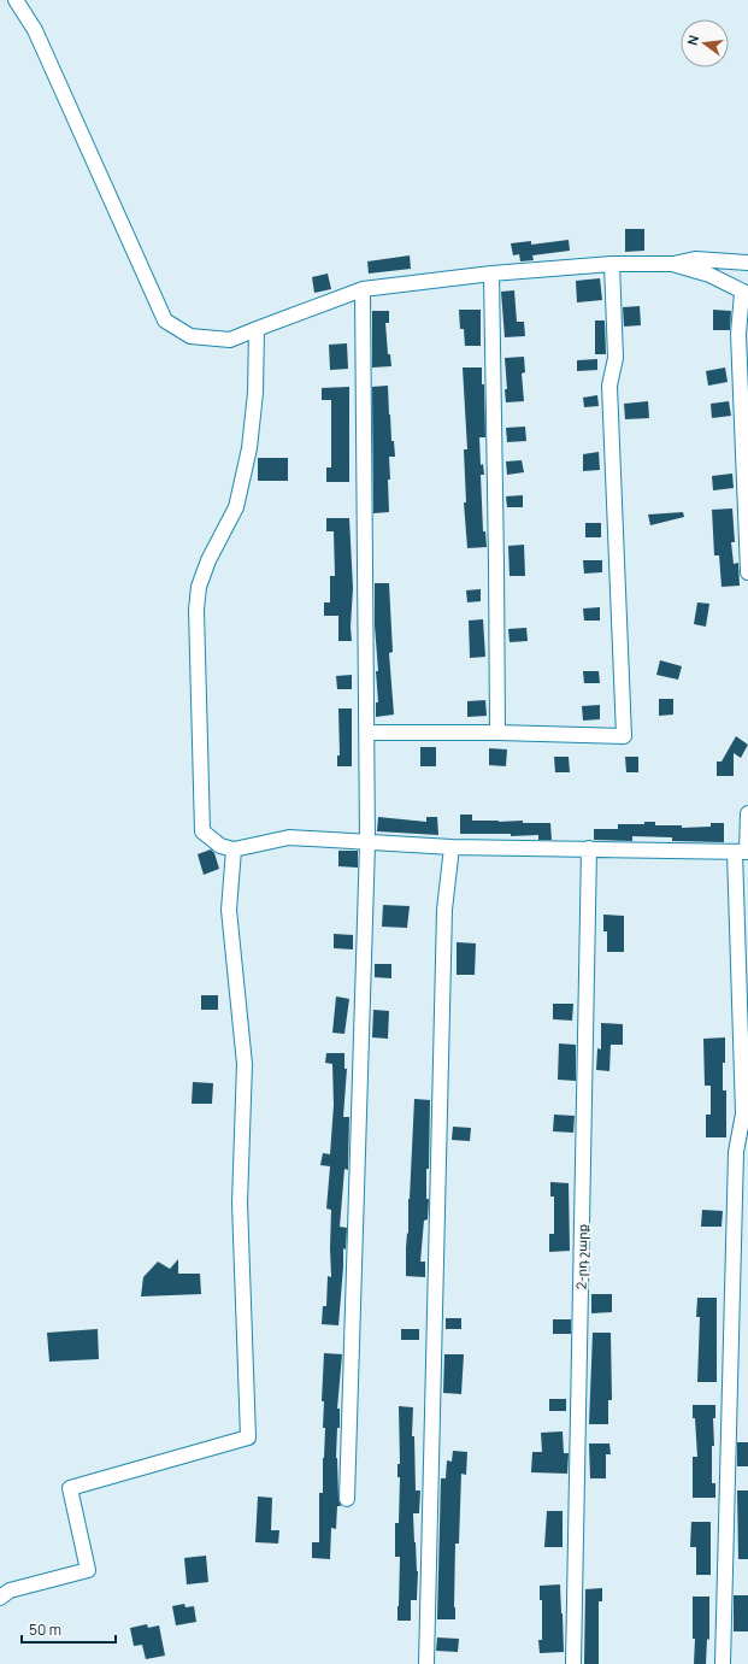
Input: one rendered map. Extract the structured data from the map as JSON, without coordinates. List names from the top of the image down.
{
  "streets": {
    "street": ["2-րդ շարք"]
  },
  "scale_bar": "50 m",
  "north": "left"
}
